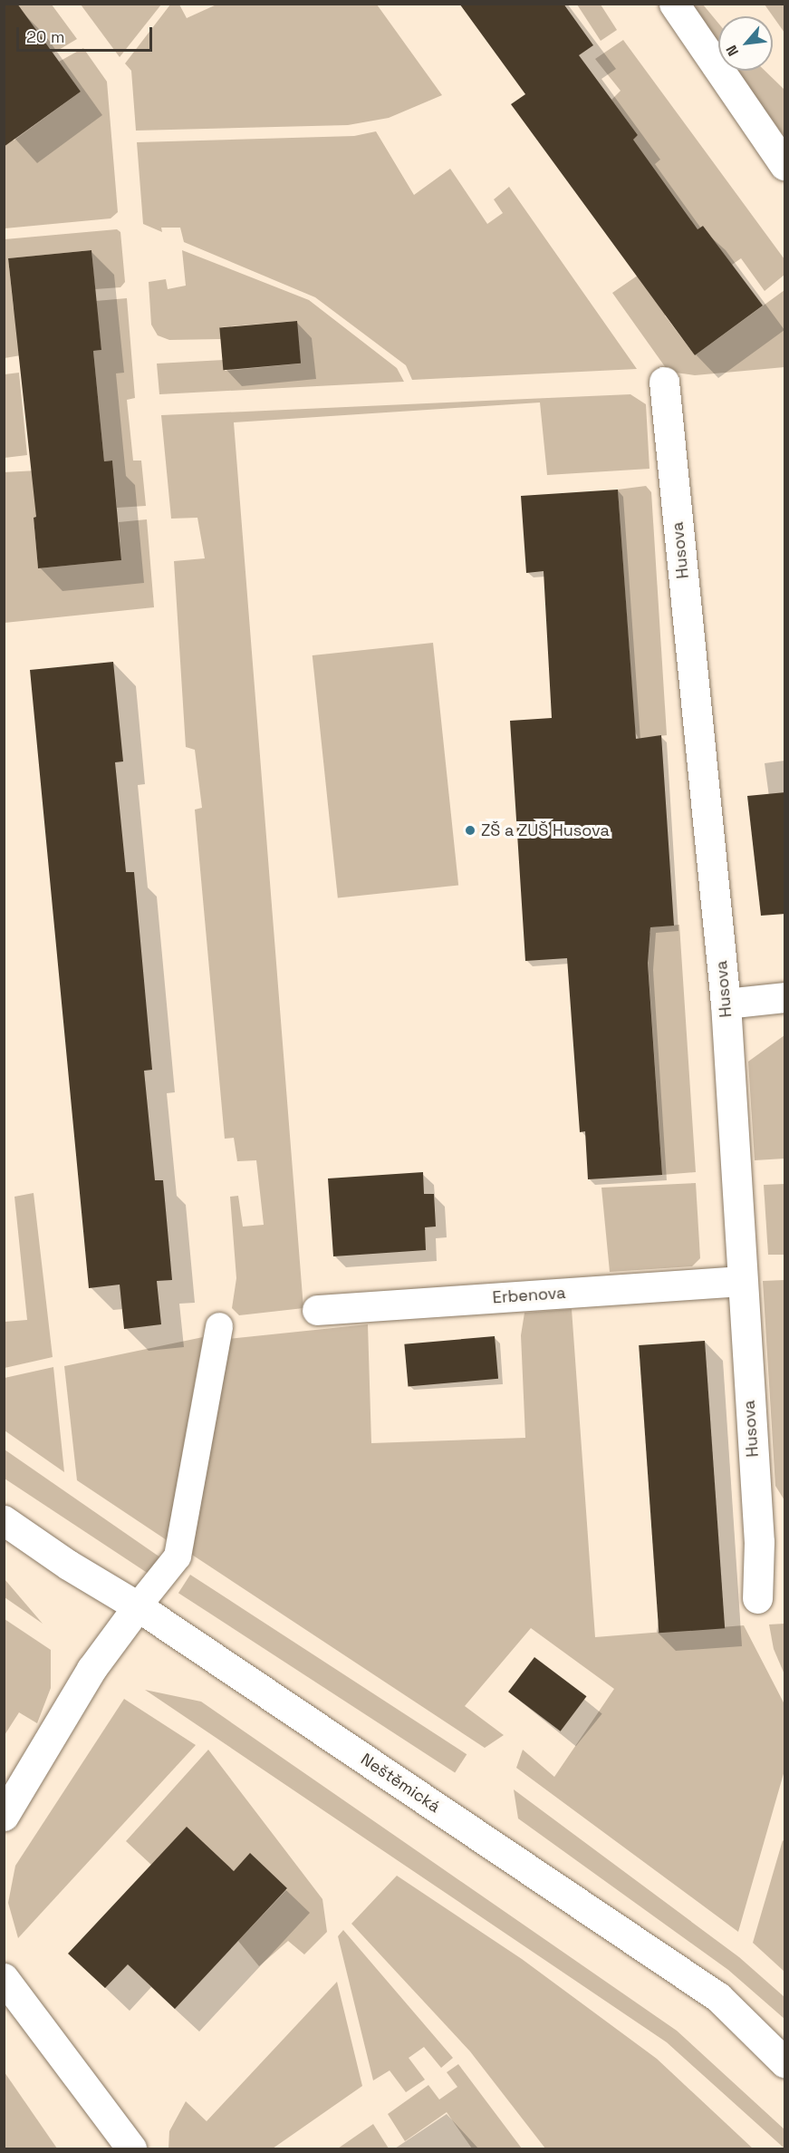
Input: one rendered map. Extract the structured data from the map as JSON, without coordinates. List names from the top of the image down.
{
  "streets": {
    "street": ["Husova", "Erbenova", "Neštěmická"]
  },
  "crossings": [
    ["Husova", "Erbenova"]
  ],
  "places": ["ZŠ a ZUŠ Husova"],
  "scale_bar": "20 m",
  "north": "bottom left"
}
